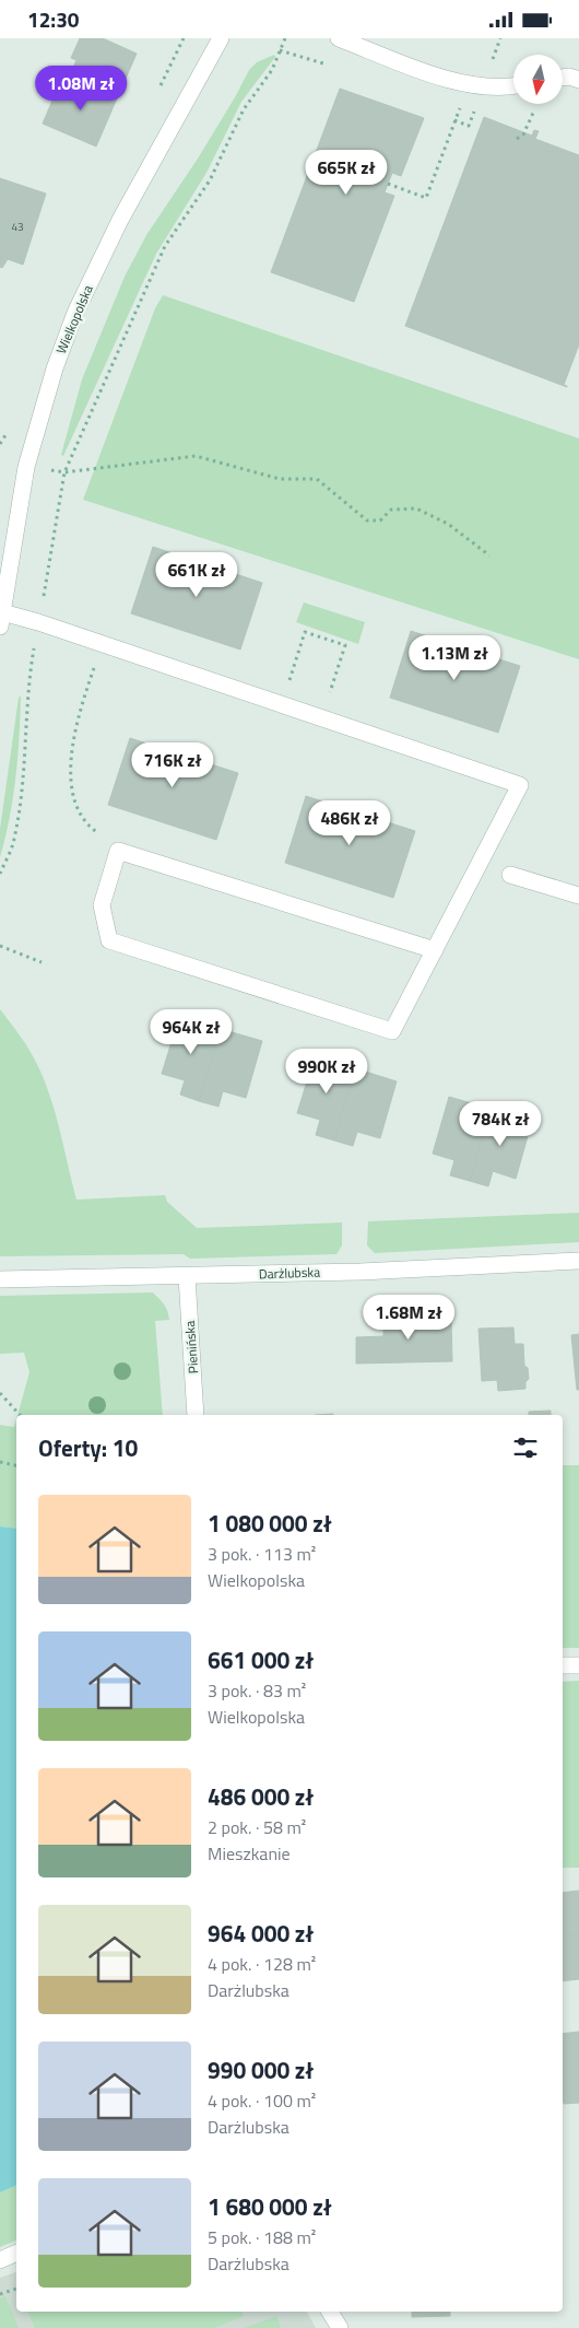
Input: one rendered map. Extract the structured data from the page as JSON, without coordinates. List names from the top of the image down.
{
  "streets": {
    "street": ["Wielkopolska", "Darżlubska", "Pienińska"]
  },
  "crossings": [
    ["Darżlubska", "Pienińska"]
  ],
  "house_numbers": ["43"],
  "north": "bottom",
  "page": {
    "status": "12:30",
    "price": [
      "1.08M zł",
      "665K zł",
      "661K zł",
      "1.13M zł",
      "716K zł",
      "486K zł",
      "964K zł",
      "990K zł",
      "784K zł",
      "1.68M zł"
    ],
    "heading": "Oferty: 10",
    "list": [
      {
        "name": "1 080 000 zł",
        "note": "3 pok. · 113 m² · Wielkopolska"
      },
      {
        "name": "661 000 zł",
        "note": "3 pok. · 83 m² · Wielkopolska"
      },
      {
        "name": "486 000 zł",
        "note": "2 pok. · 58 m² · Mieszkanie"
      },
      {
        "name": "964 000 zł",
        "note": "4 pok. · 128 m² · Darżlubska"
      },
      {
        "name": "990 000 zł",
        "note": "4 pok. · 100 m² · Darżlubska"
      },
      {
        "name": "1 680 000 zł",
        "note": "5 pok. · 188 m² · Darżlubska"
      }
    ]
  }
}
